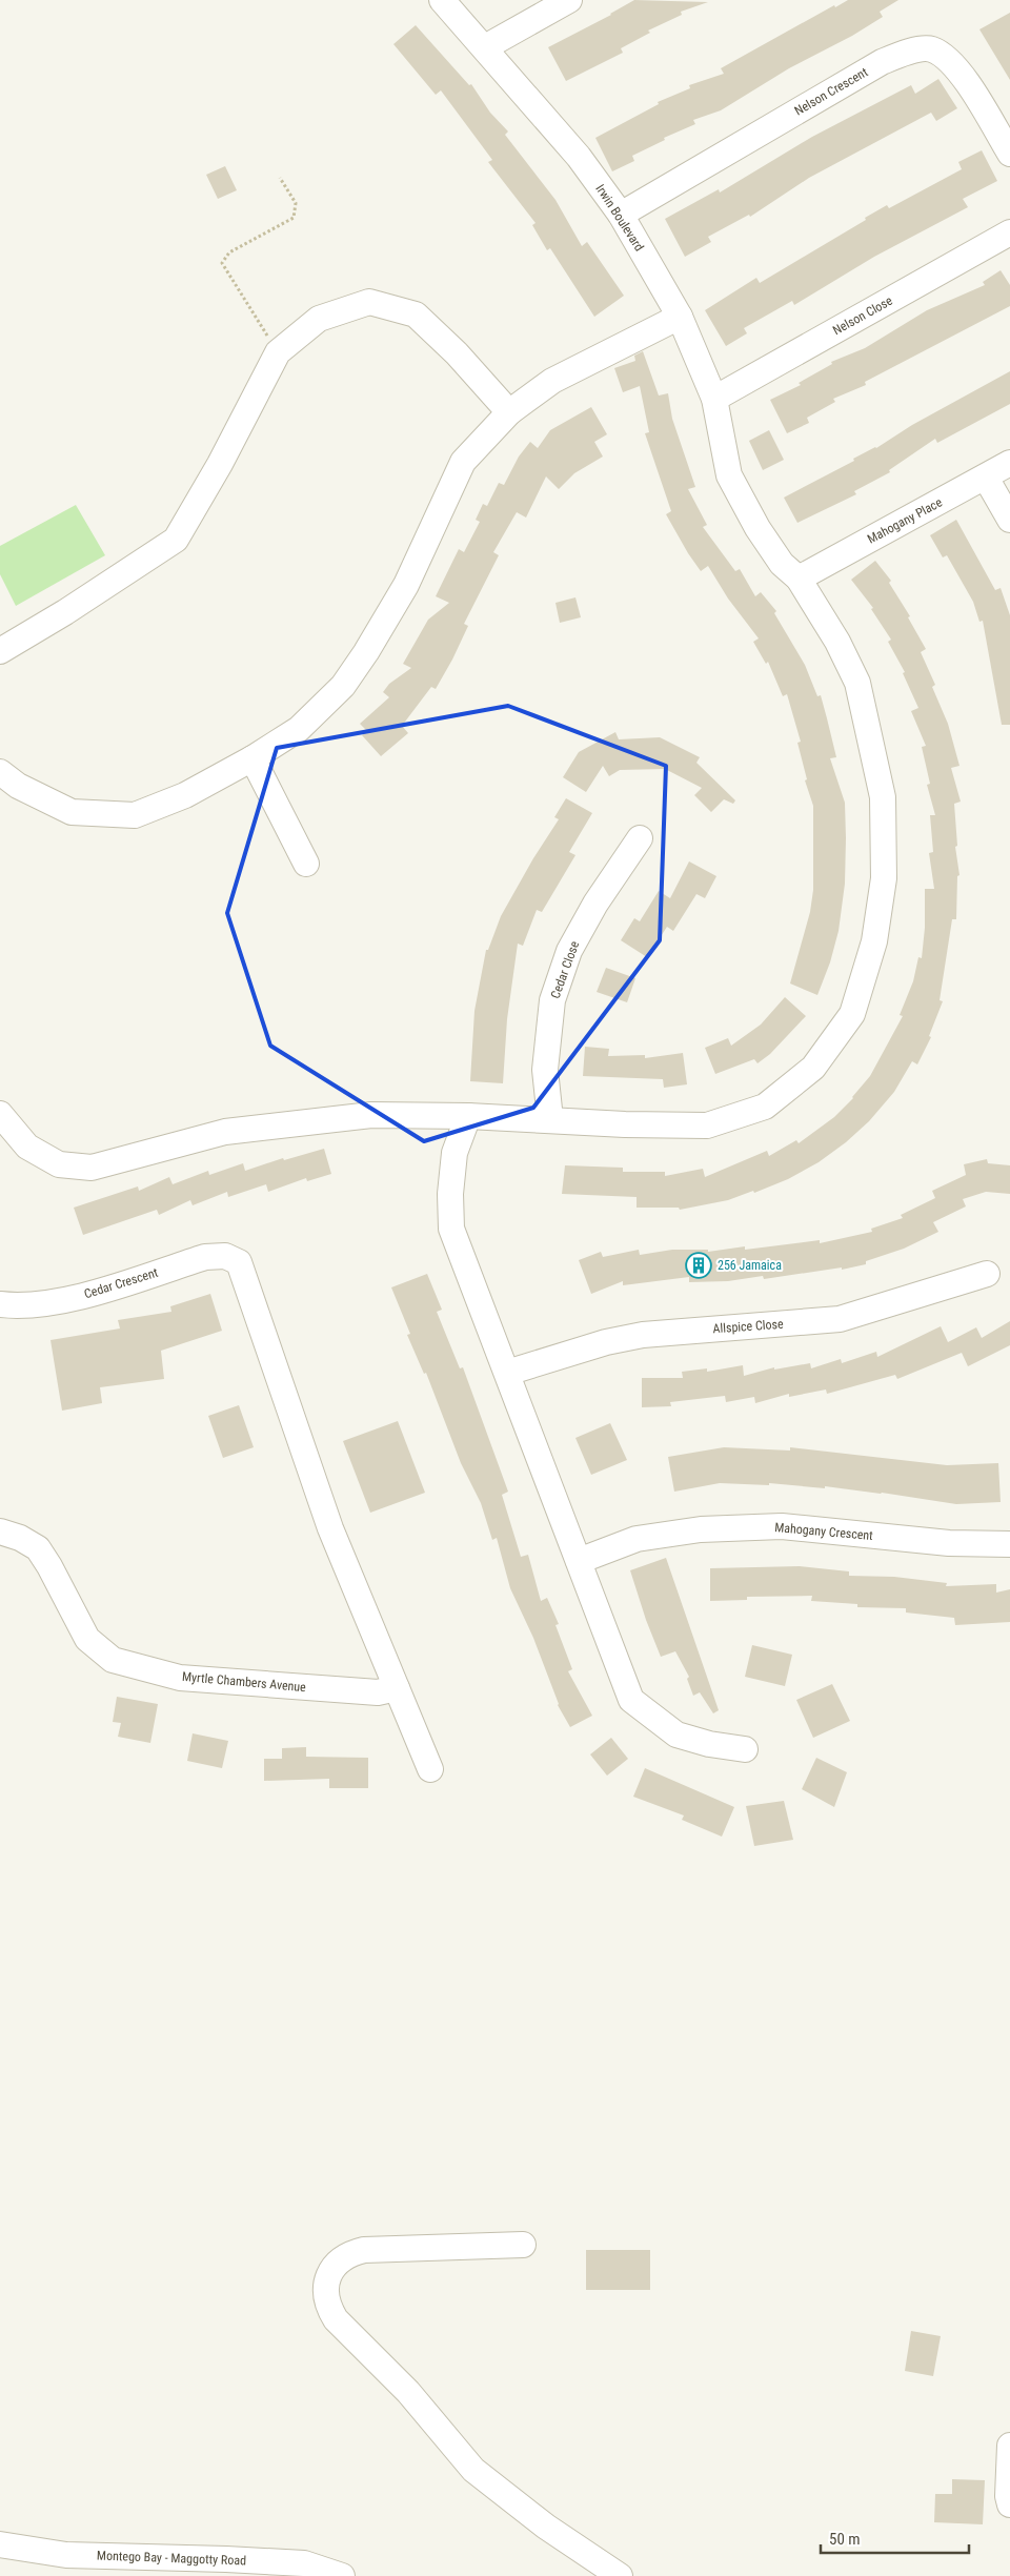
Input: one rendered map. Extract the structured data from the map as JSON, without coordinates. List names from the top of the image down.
{
  "streets": {
    "street": [
      "Nelson Crescent",
      "Irwin Boulevard",
      "Nelson Close",
      "Mahogany Place",
      "Cedar Close",
      "Cedar Crescent",
      "Allspice Close",
      "Mahogany Crescent",
      "Myrtle Chambers Avenue",
      "Montego Bay - Maggotty Road"
    ]
  },
  "crossings": [
    ["Nelson Crescent", "Irwin Boulevard"],
    ["Irwin Boulevard", "Nelson Close"],
    ["Irwin Boulevard", "Mahogany Place"],
    ["Irwin Boulevard", "Cedar Close"],
    ["Cedar Crescent", "Myrtle Chambers Avenue"]
  ],
  "places": {
    "building": ["256 Jamaica"]
  },
  "scale_bar": "50 m"
}
